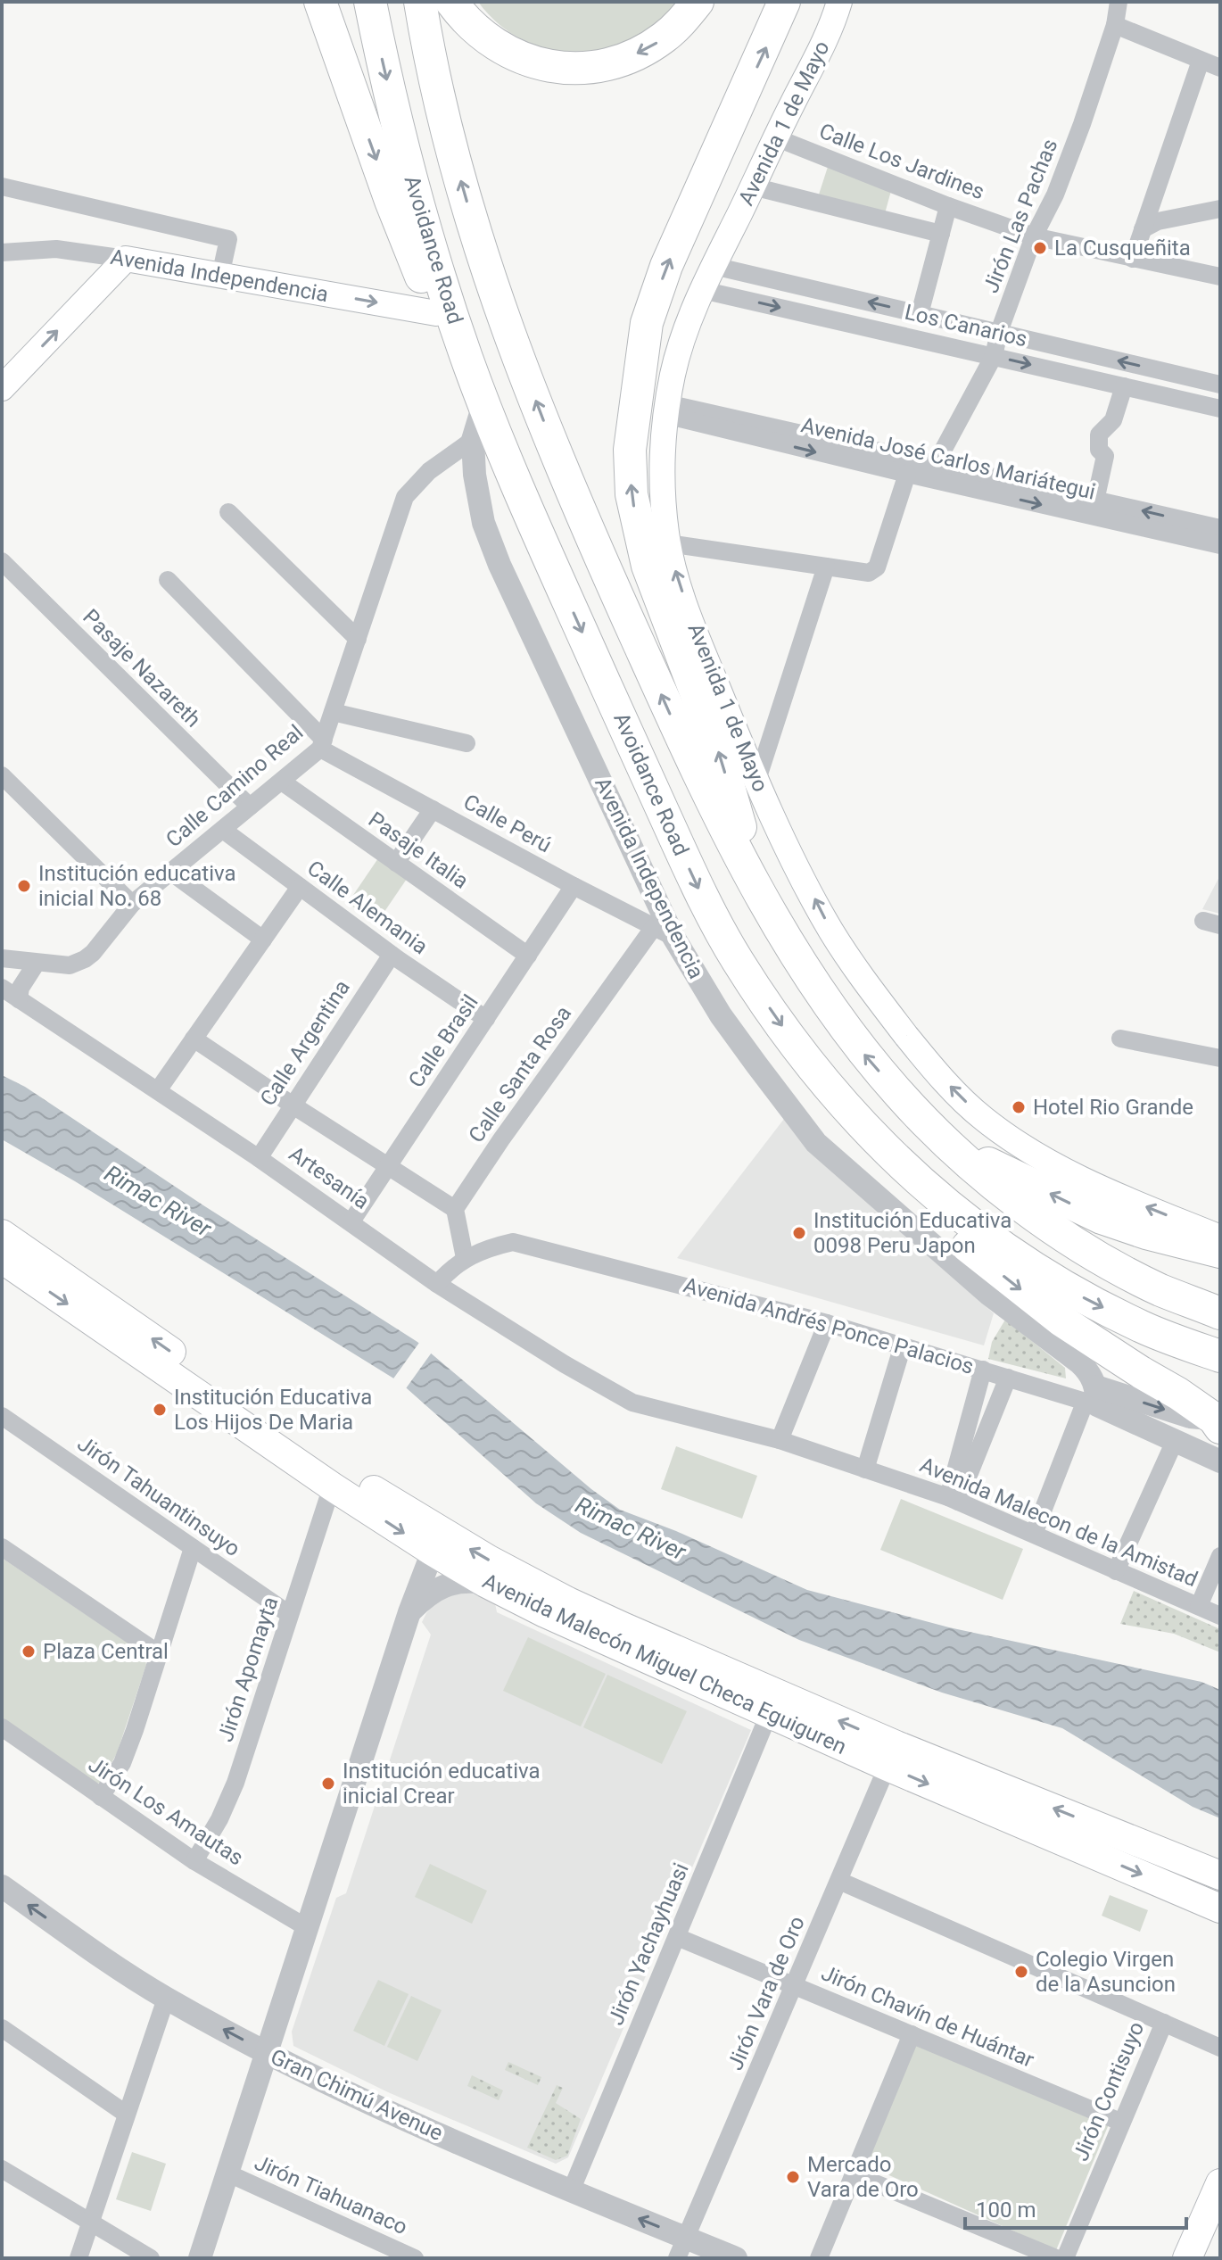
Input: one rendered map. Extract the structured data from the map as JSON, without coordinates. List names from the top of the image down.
{
  "streets": {
    "highway": ["Avoidance Road"],
    "main road": ["Avenida 1 de Mayo", "Avenida Independencia", "Avenida Malecón Miguel Checa Eguiguren"],
    "street": [
      "Calle Los Jardines",
      "Jirón Las Pachas",
      "Los Canarios",
      "Avenida José Carlos Mariátegui",
      "Pasaje Nazareth",
      "Calle Camino Real",
      "Calle Perú",
      "Pasaje Italia",
      "Calle Alemania",
      "Calle Brasil",
      "Calle Argentina",
      "Calle Santa Rosa",
      "Artesanía",
      "Avenida Andrés Ponce Palacios",
      "Jirón Tahuantinsuyo",
      "Avenida Malecon de la Amistad",
      "Jirón Apomayta",
      "Jirón Los Amautas",
      "Jirón Yachayhuasi",
      "Jirón Vara de Oro",
      "Jirón Chavín de Huántar",
      "Jirón Contisuyo",
      "Gran Chimú Avenue",
      "Jirón Tiahuanaco"
    ]
  },
  "crossings": [
    ["Avenida 1 de Mayo", "Calle Los Jardines"],
    ["Avenida 1 de Mayo", "Los Canarios"],
    ["Avenida 1 de Mayo", "Avenida José Carlos Mariátegui"],
    ["Calle Los Jardines", "Jirón Las Pachas"],
    ["Jirón Las Pachas", "Los Canarios"],
    ["Jirón Las Pachas", "Avenida José Carlos Mariátegui"],
    ["Avoidance Road", "Avenida Independencia"],
    ["Avenida Independencia", "Calle Camino Real"],
    ["Avenida Independencia", "Calle Perú"],
    ["Avenida Independencia", "Calle Santa Rosa"],
    ["Avenida Independencia", "Avenida Andrés Ponce Palacios"],
    ["Pasaje Nazareth", "Calle Camino Real"],
    ["Calle Camino Real", "Calle Perú"],
    ["Calle Camino Real", "Pasaje Italia"],
    ["Calle Camino Real", "Calle Alemania"],
    ["Calle Perú", "Calle Brasil"],
    ["Calle Perú", "Calle Santa Rosa"],
    ["Pasaje Italia", "Calle Brasil"],
    ["Calle Alemania", "Calle Brasil"],
    ["Calle Alemania", "Calle Argentina"],
    ["Calle Brasil", "Artesanía"],
    ["Calle Argentina", "Artesanía"],
    ["Artesanía", "Avenida Andrés Ponce Palacios"],
    ["Artesanía", "Avenida Malecon de la Amistad"],
    ["Jirón Tahuantinsuyo", "Jirón Apomayta"],
    ["Avenida Malecón Miguel Checa Eguiguren", "Jirón Apomayta"],
    ["Avenida Malecón Miguel Checa Eguiguren", "Jirón Yachayhuasi"],
    ["Avenida Malecón Miguel Checa Eguiguren", "Jirón Vara de Oro"],
    ["Jirón Apomayta", "Jirón Los Amautas"],
    ["Jirón Yachayhuasi", "Jirón Chavín de Huántar"],
    ["Jirón Yachayhuasi", "Gran Chimú Avenue"],
    ["Jirón Vara de Oro", "Jirón Chavín de Huántar"],
    ["Jirón Vara de Oro", "Gran Chimú Avenue"],
    ["Jirón Chavín de Huántar", "Jirón Contisuyo"]
  ],
  "one_way": ["Avenida 1 de Mayo"],
  "water": ["Rimac River"],
  "places": [
    "La Cusqueñita",
    "Institución educativa inicial No. 68",
    "Hotel Rio Grande",
    "Institución Educativa 0098 Peru Japon",
    "Institución Educativa Los Hijos De Maria",
    "Plaza Central",
    "Institución educativa inicial Crear",
    "Colegio Virgen de la Asuncion",
    "Mercado Vara de Oro"
  ],
  "scale_bar": "100 m"
}
